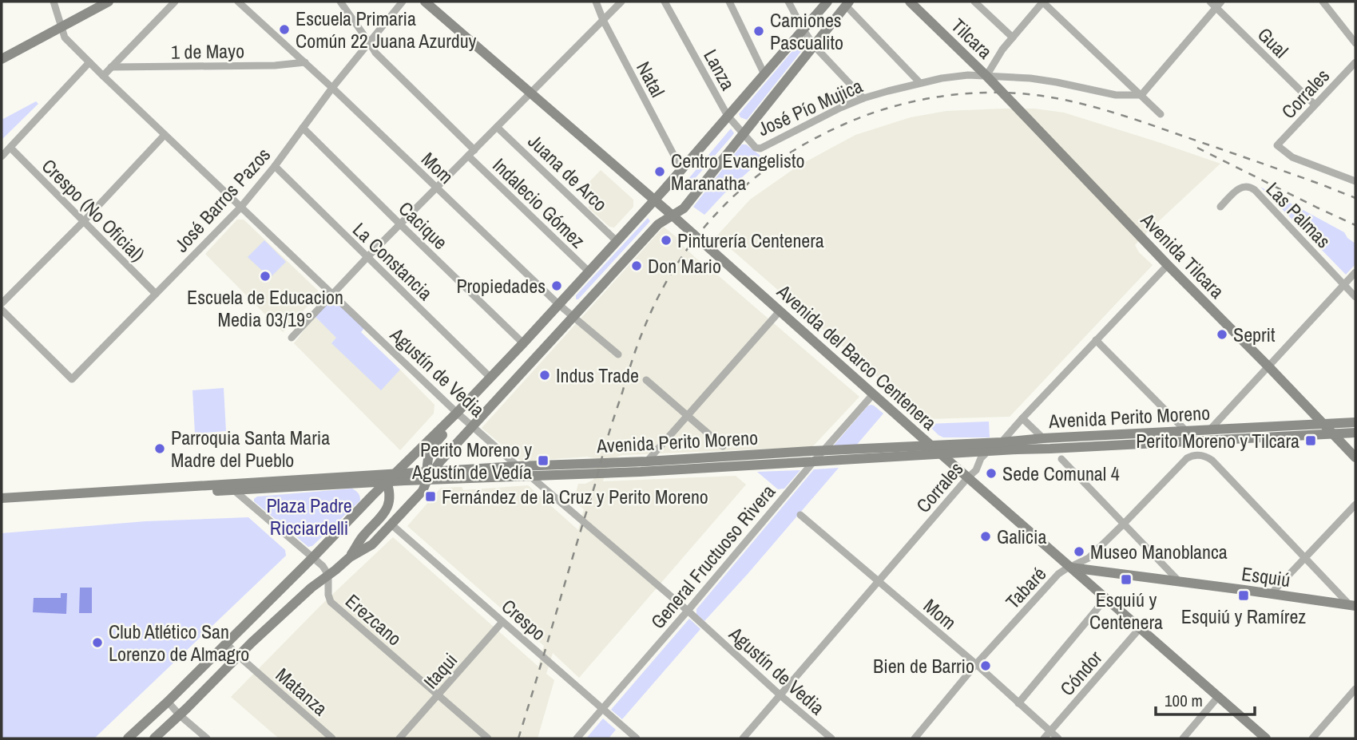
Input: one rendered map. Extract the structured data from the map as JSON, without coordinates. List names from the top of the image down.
{
  "streets": {
    "main road": [
      "Tilcara",
      "Avenida Tilcara",
      "Avenida del Barco Centenera",
      "Avenida Perito Moreno",
      "Esquiú"
    ],
    "street": [
      "Gual",
      "1 de Mayo",
      "Lanza",
      "Natal",
      "Corrales",
      "José Pío Mujica",
      "Mom",
      "Juana de Arco",
      "José Barros Pazos",
      "Indalecio Gómez",
      "Crespo (No Oficial)",
      "Las Palmas",
      "Cacique",
      "La Constancia",
      "Agustín de Vedia",
      "General Fructuoso Rivera",
      "Tabaré",
      "Erezcano",
      "Crespo",
      "Itaqui",
      "Cóndor",
      "Matanza"
    ]
  },
  "crossings": [
    ["Tilcara", "José Pío Mujica"],
    ["Tilcara", "Avenida Tilcara"],
    ["Gual", "Corrales"],
    ["1 de Mayo", "Mom"],
    ["Lanza", "José Pío Mujica"],
    ["Corrales", "Mom"],
    ["Corrales", "Avenida Tilcara"],
    ["Corrales", "Avenida del Barco Centenera"],
    ["Corrales", "Agustín de Vedia"],
    ["Corrales", "Avenida Perito Moreno"],
    ["José Pío Mujica", "Avenida Tilcara"],
    ["Mom", "José Barros Pazos"],
    ["Mom", "Tabaré"],
    ["Mom", "Cóndor"],
    ["José Barros Pazos", "Indalecio Gómez"],
    ["José Barros Pazos", "Crespo (No Oficial)"],
    ["José Barros Pazos", "Cacique"],
    ["José Barros Pazos", "La Constancia"],
    ["José Barros Pazos", "Agustín de Vedia"],
    ["Avenida Tilcara", "Avenida Perito Moreno"],
    ["Avenida del Barco Centenera", "Avenida Perito Moreno"],
    ["Avenida del Barco Centenera", "General Fructuoso Rivera"],
    ["Avenida del Barco Centenera", "Esquiú"],
    ["Avenida del Barco Centenera", "Tabaré"],
    ["Avenida del Barco Centenera", "Cóndor"],
    ["Agustín de Vedia", "Avenida Perito Moreno"],
    ["Agustín de Vedia", "General Fructuoso Rivera"],
    ["Avenida Perito Moreno", "General Fructuoso Rivera"],
    ["General Fructuoso Rivera", "Crespo"],
    ["Esquiú", "Tabaré"],
    ["Erezcano", "Itaqui"],
    ["Crespo", "Itaqui"]
  ],
  "parks": ["Plaza Padre Ricciardelli"],
  "places": {
    "other": [
      "Escuela Primaria Común 22 Juana Azurduy",
      "Camiones Pascualito",
      "Centro Evangelisto Maranatha",
      "Pinturería Centenera",
      "Don Mario",
      "Escuela de Educacion Media 03/19°",
      "Propiedades",
      "Seprit",
      "Indus Trade",
      "Parroquia Santa Maria Madre del Pueblo",
      "Sede Comunal 4",
      "Galicia",
      "Museo Manoblanca",
      "Club Atlético San Lorenzo de Almagro",
      "Bien de Barrio"
    ],
    "transit": [
      "Perito Moreno y Tilcara",
      "Perito Moreno y Agustín de Vedía",
      "Fernández de la Cruz y Perito Moreno",
      "Esquiú y Centenera",
      "Esquiú y Ramírez"
    ]
  },
  "scale_bar": "100 m"
}
